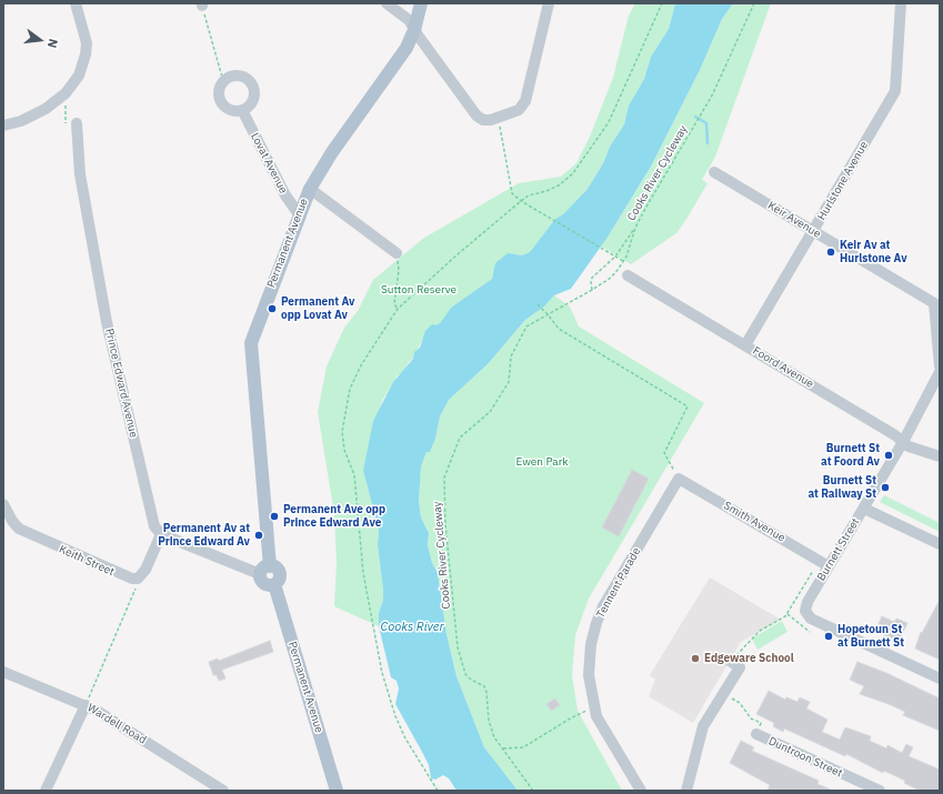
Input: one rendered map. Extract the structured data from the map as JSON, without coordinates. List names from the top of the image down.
{
  "streets": {
    "main road": ["Permanent Avenue"],
    "street": [
      "Lovat Avenue",
      "Hurlstone Avenue",
      "Keir Avenue",
      "Foord Avenue",
      "Prince Edward Avenue",
      "Smith Avenue",
      "Burnett Street",
      "Keith Street",
      "Tennent Parade",
      "Wardell Road",
      "Duntroon Street"
    ],
    "path": ["Cooks River Cycleway"]
  },
  "crossings": [
    ["Lovat Avenue", "Permanent Avenue"],
    ["Hurlstone Avenue", "Keir Avenue"],
    ["Hurlstone Avenue", "Foord Avenue"],
    ["Foord Avenue", "Burnett Street"],
    ["Smith Avenue", "Burnett Street"],
    ["Smith Avenue", "Tennent Parade"]
  ],
  "water": ["Cooks River"],
  "parks": ["Sutton Reserve", "Ewen Park"],
  "places": [
    "Keir Av at Hurlstone Av",
    "Permanent Av opp Lovat Av",
    "Burnett St at Foord Av",
    "Burnett St at Railway St",
    "Permanent Ave opp Prince Edward Ave",
    "Permanent Av at Prince Edward Av",
    "Hopetoun St at Burnett St",
    "Edgeware School"
  ],
  "north": "right"
}
